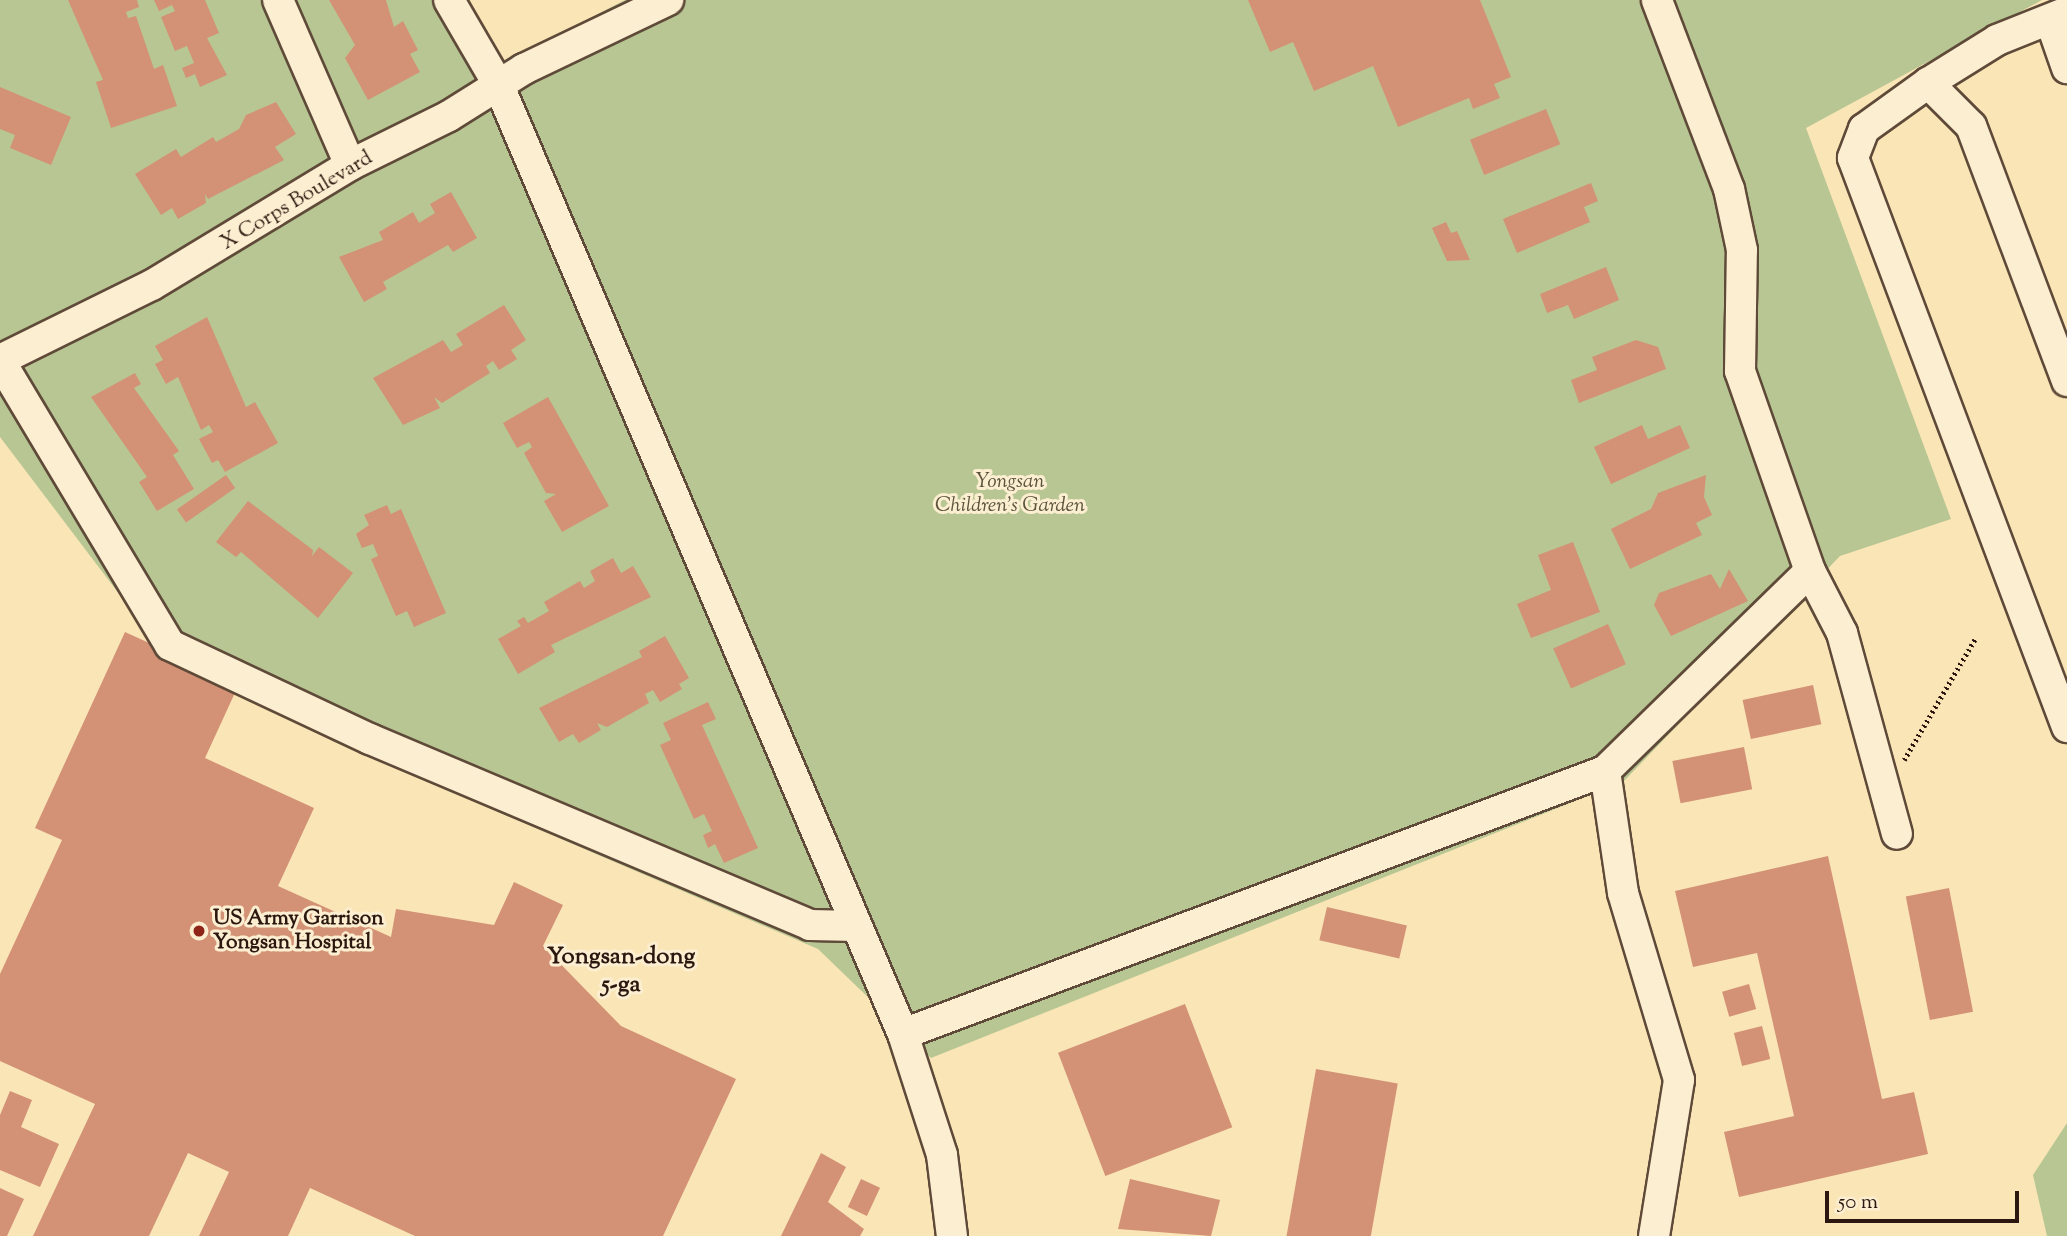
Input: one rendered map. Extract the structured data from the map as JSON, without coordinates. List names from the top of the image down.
{
  "streets": {
    "lane": ["X Corps Boulevard"]
  },
  "districts": ["Yongsan-dong 5-ga"],
  "parks": ["Yongsan Children's Garden"],
  "places": ["US Army Garrison Yongsan Hospital"],
  "scale_bar": "50 m"
}
